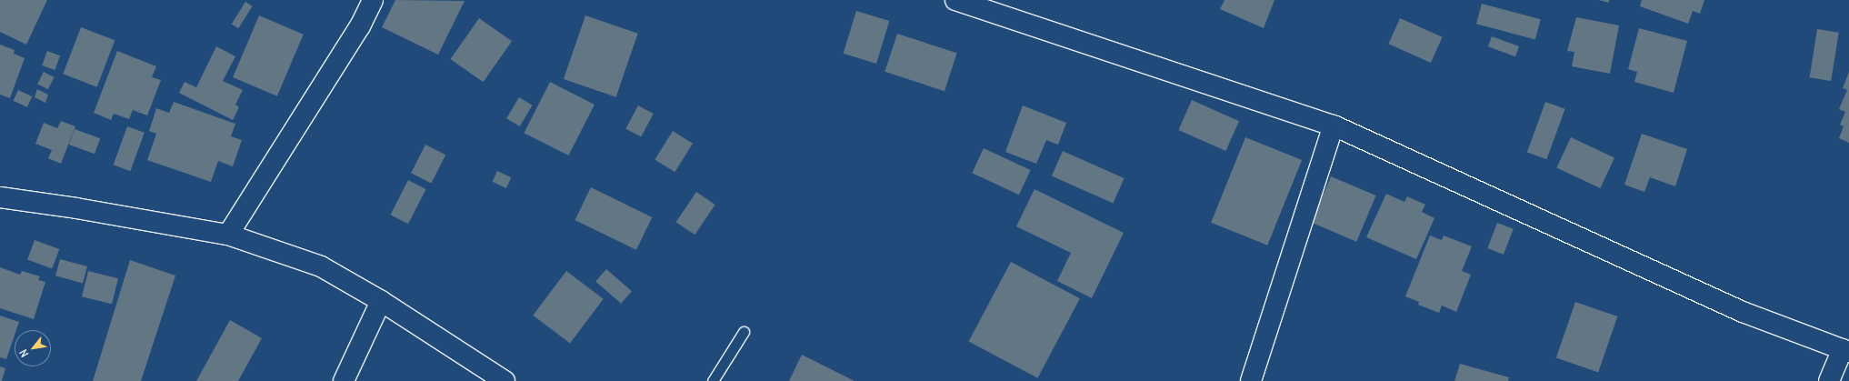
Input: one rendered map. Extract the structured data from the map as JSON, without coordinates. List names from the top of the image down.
{
  "north": "bottom left"
}
